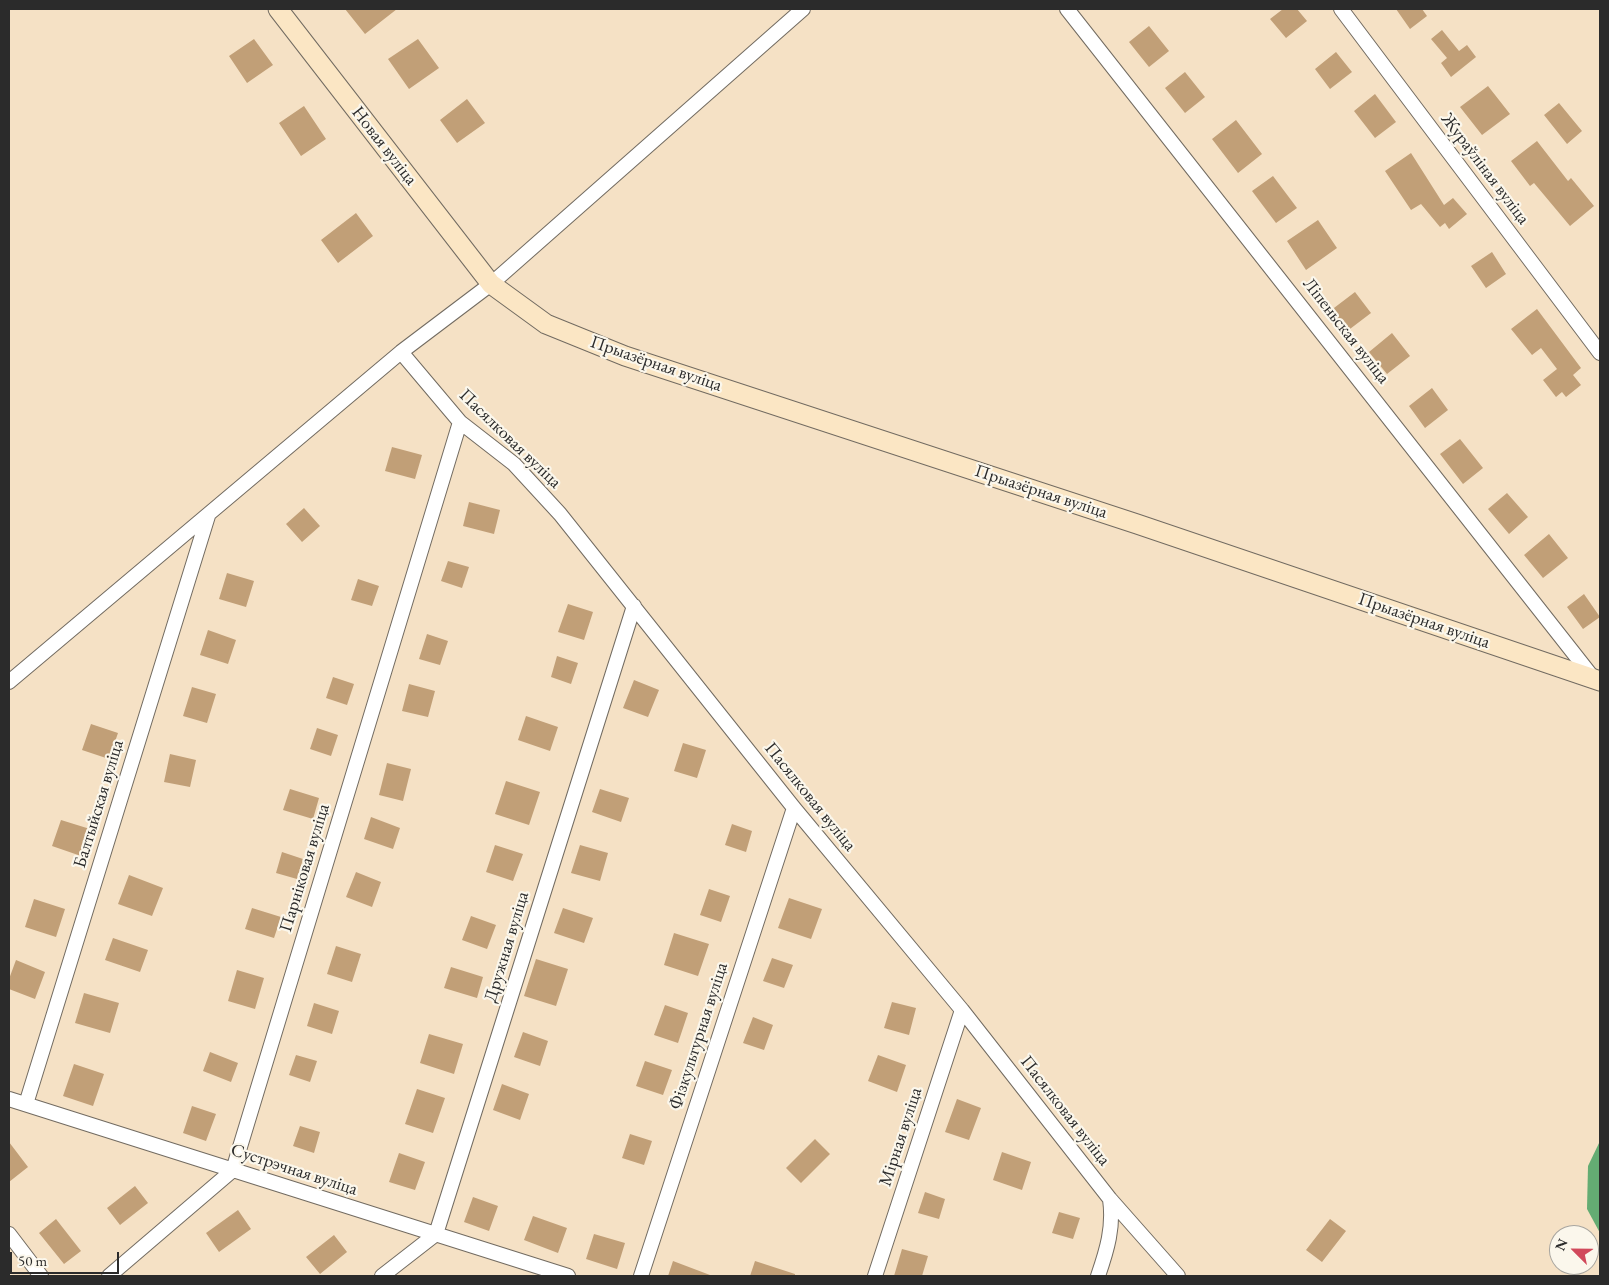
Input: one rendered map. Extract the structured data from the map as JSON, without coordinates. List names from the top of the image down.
{
  "streets": {
    "street": [
      "Новая вуліца",
      "Жураўліная вуліца",
      "Ліпеньская вуліца",
      "Прыазёрная вуліца",
      "Пасялковая вуліца",
      "Балтыйская вуліца",
      "Парніковая вуліца",
      "Дружная вуліца",
      "Фізкультурная вуліца",
      "Мірная вуліца",
      "Сустрэчная вуліца"
    ]
  },
  "crossings": [
    ["Новая вуліца", "Прыазёрная вуліца"],
    ["Ліпеньская вуліца", "Прыазёрная вуліца"],
    ["Пасялковая вуліца", "Парніковая вуліца"],
    ["Пасялковая вуліца", "Дружная вуліца"],
    ["Пасялковая вуліца", "Фізкультурная вуліца"],
    ["Пасялковая вуліца", "Мірная вуліца"],
    ["Балтыйская вуліца", "Сустрэчная вуліца"],
    ["Парніковая вуліца", "Сустрэчная вуліца"],
    ["Дружная вуліца", "Сустрэчная вуліца"]
  ],
  "scale_bar": "50 m",
  "north": "top left"
}
